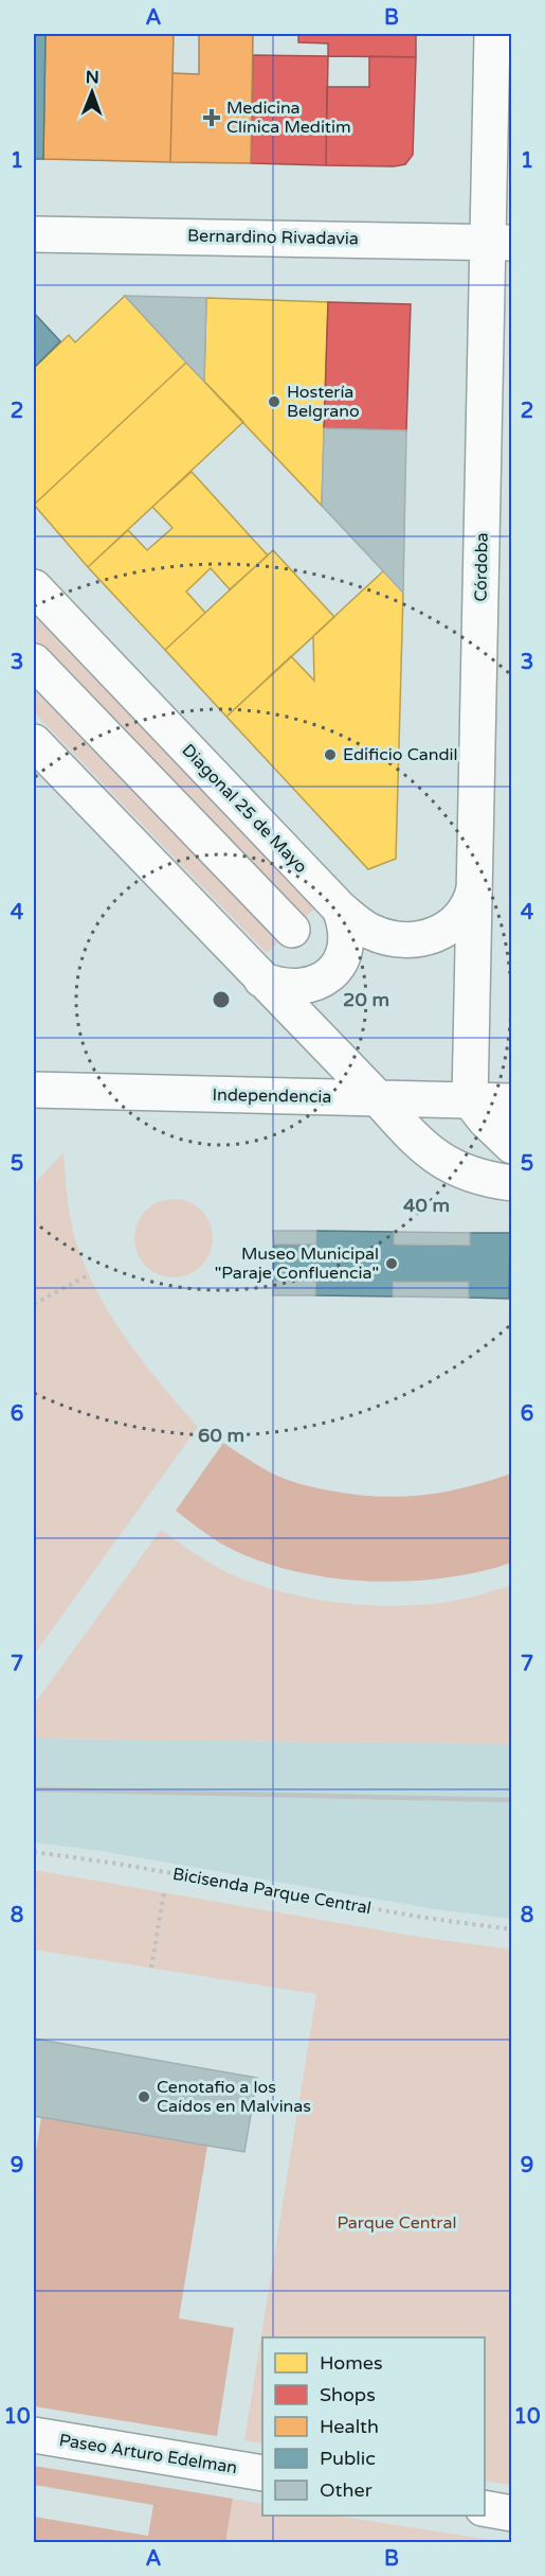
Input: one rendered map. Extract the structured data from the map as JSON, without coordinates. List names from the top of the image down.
{
  "streets": {
    "street": [
      "Bernardino Rivadavia",
      "Córdoba",
      "Diagonal 25 de Mayo",
      "Independencia",
      "Paseo Arturo Edelman"
    ],
    "path": ["Bicisenda Parque Central"]
  },
  "crossings": [
    ["Bernardino Rivadavia", "Córdoba"],
    ["Córdoba", "Diagonal 25 de Mayo"],
    ["Córdoba", "Independencia"]
  ],
  "parks": ["Parque Central"],
  "places": {
    "health": ["Medicina Clínica Meditim"],
    "other": [
      "Hostería Belgrano",
      "Edificio Candil",
      "Museo Municipal \"Paraje Confluencia\"",
      "Cenotafio a los Caídos en Malvinas"
    ]
  },
  "legend": [
    "Homes",
    "Shops",
    "Health",
    "Public",
    "Other"
  ],
  "north": "top",
  "grid": {
    "columns": ["A", "B"],
    "rows": [
      "1",
      "2",
      "3",
      "4",
      "5",
      "6",
      "7",
      "8",
      "9",
      "10"
    ]
  },
  "rings": ["20 m", "40 m", "60 m"]
}
